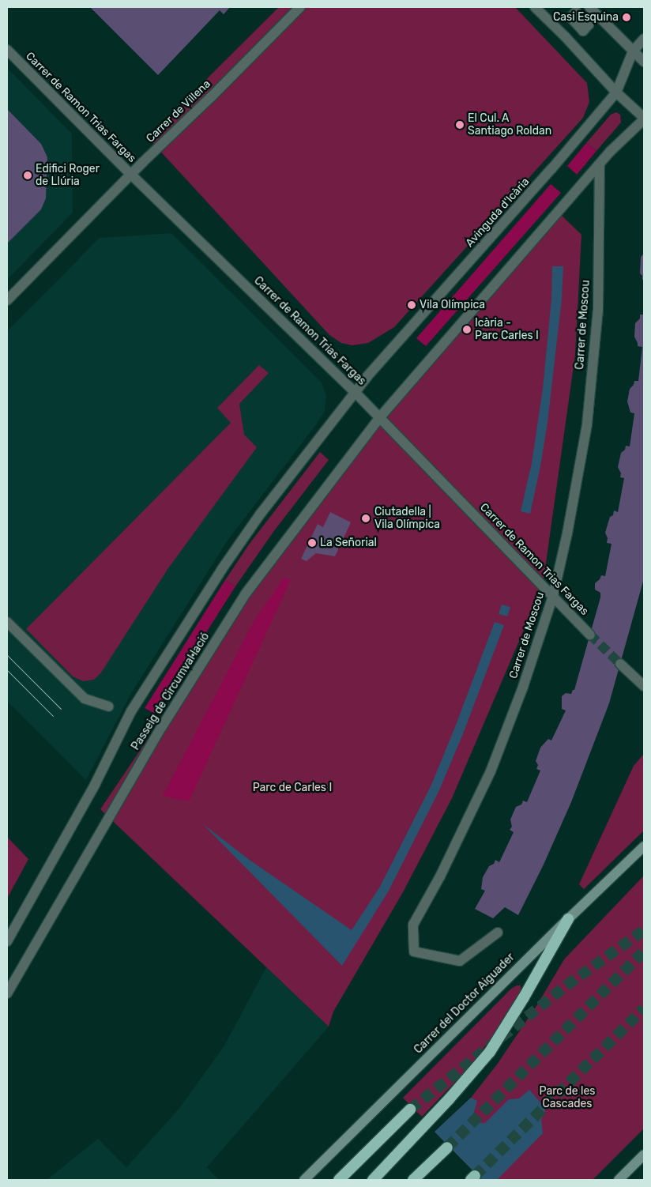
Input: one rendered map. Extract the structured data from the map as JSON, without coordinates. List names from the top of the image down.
{
  "streets": {
    "main road": ["Carrer del Doctor Aiguader"],
    "street": [
      "Carrer de Ramon Trias Fargas",
      "Carrer de Villena",
      "Avinguda d'Icària",
      "Carrer de Moscou",
      "Passeig de Circumval·lació"
    ]
  },
  "crossings": [
    ["Carrer de Ramon Trias Fargas", "Carrer de Villena"],
    ["Carrer de Ramon Trias Fargas", "Avinguda d'Icària"],
    ["Carrer de Ramon Trias Fargas", "Carrer de Moscou"],
    ["Carrer de Ramon Trias Fargas", "Passeig de Circumval·lació"],
    ["Avinguda d'Icària", "Passeig de Circumval·lació"]
  ],
  "parks": ["Parc de Carles I", "Parc de les Cascades"],
  "places": [
    "Casi Esquina",
    "El Cul. A Santiago Roldan",
    "Edifici Roger de Llúria",
    "Vila Olímpica",
    "Icària - Parc Carles I",
    "Ciutadella | Vila Olímpica",
    "La Señorial"
  ]
}
